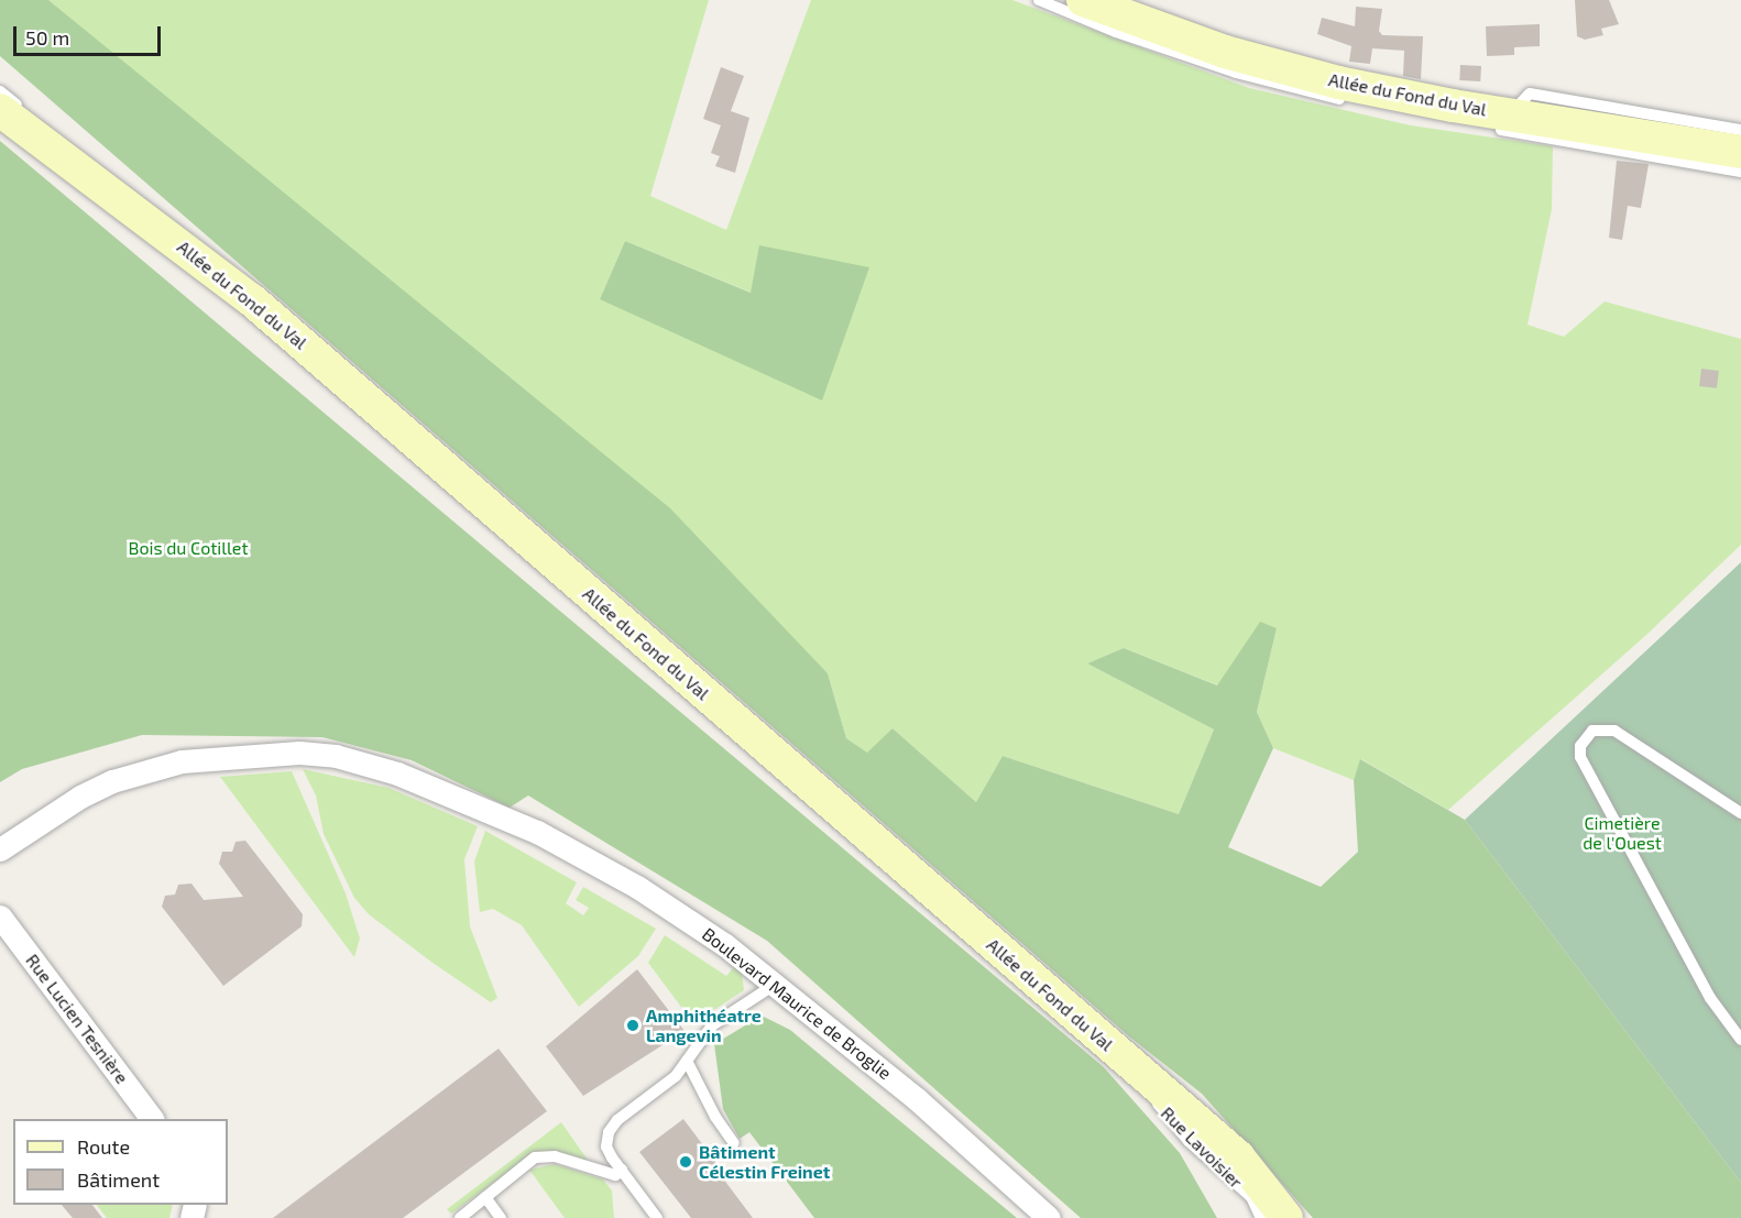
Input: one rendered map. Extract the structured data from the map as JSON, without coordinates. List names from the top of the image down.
{
  "streets": {
    "street": ["Allée du Fond du Val", "Boulevard Maurice de Broglie", "Rue Lucien Tesnière"]
  },
  "parks": ["Bois du Cotillet", "Cimetière de l'Ouest"],
  "places": ["Amphithéatre Langevin", "Bâtiment Célestin Freinet"],
  "legend": ["Route", "Bâtiment"],
  "scale_bar": "50 m"
}
